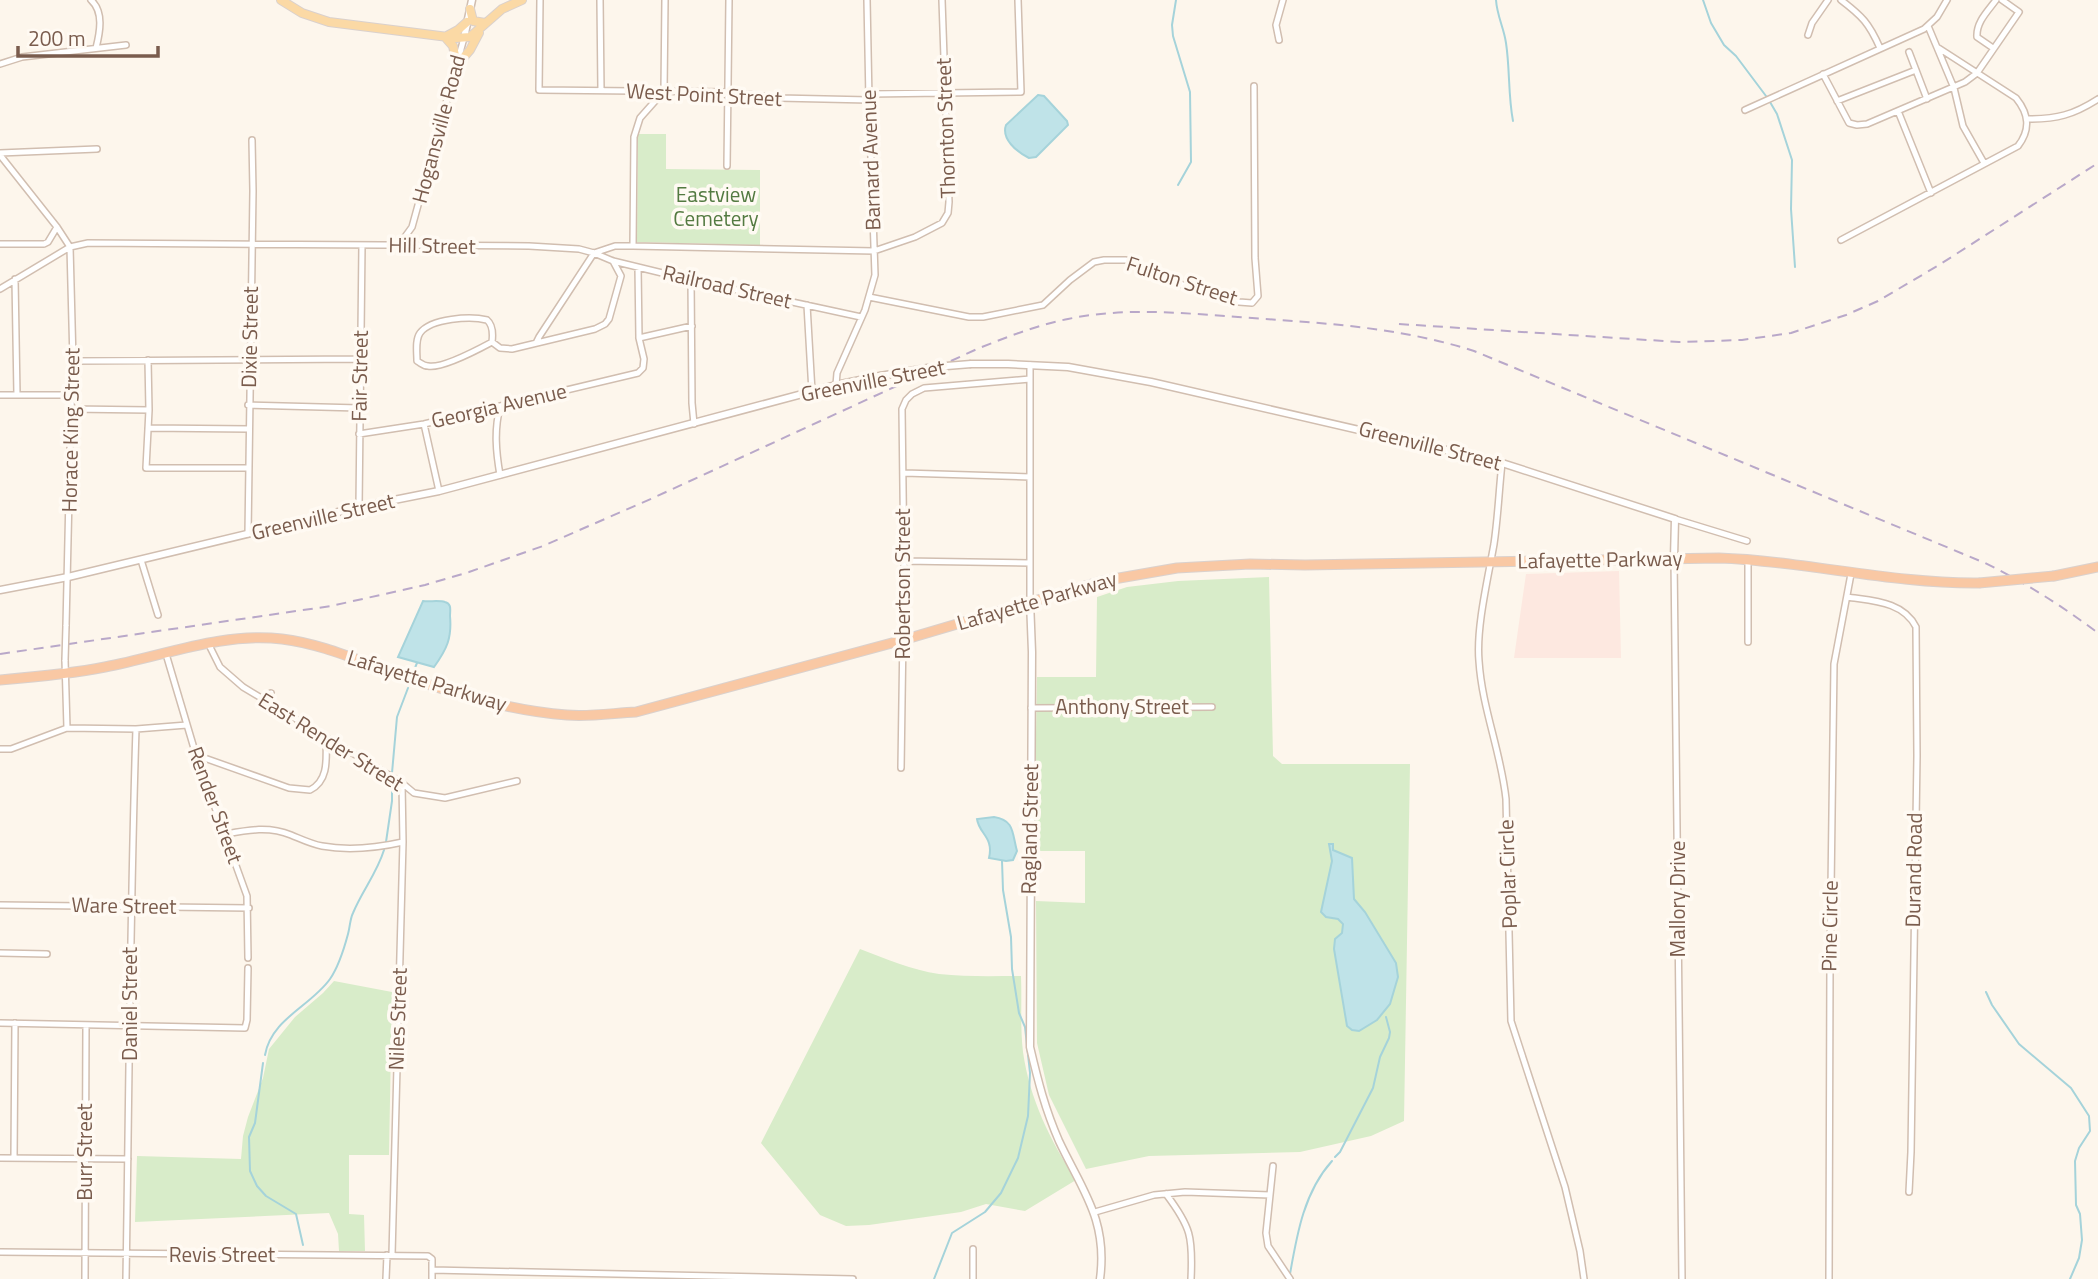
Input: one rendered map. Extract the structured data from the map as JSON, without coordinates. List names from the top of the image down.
{
  "streets": {
    "highway": ["Lafayette Parkway"],
    "main road": ["Hogansville Road"],
    "street": [
      "West Point Street",
      "Thornton Street",
      "Barnard Avenue",
      "Hill Street",
      "Fulton Street",
      "Railroad Street",
      "Dixie Street",
      "Fair Street",
      "Greenville Street",
      "Georgia Avenue",
      "Horace King Street",
      "Robertson Street",
      "Anthony Street",
      "East Render Street",
      "Render Street",
      "Ragland Street",
      "Durand Road",
      "Poplar Circle",
      "Mallory Drive",
      "Ware Street",
      "Pine Circle",
      "Daniel Street",
      "Niles Street",
      "Burr Street",
      "Revis Street"
    ]
  },
  "crossings": [
    ["West Point Street", "Thornton Street"],
    ["West Point Street", "Barnard Avenue"],
    ["Thornton Street", "Barnard Avenue"],
    ["Thornton Street", "Hill Street"],
    ["Hogansville Road", "Hill Street"],
    ["Barnard Avenue", "Hill Street"],
    ["Barnard Avenue", "Fulton Street"],
    ["Barnard Avenue", "Railroad Street"],
    ["Barnard Avenue", "Greenville Street"],
    ["Hill Street", "Railroad Street"],
    ["Hill Street", "Dixie Street"],
    ["Hill Street", "Fair Street"],
    ["Hill Street", "Horace King Street"],
    ["Dixie Street", "Greenville Street"],
    ["Fair Street", "Greenville Street"],
    ["Fair Street", "Georgia Avenue"],
    ["Greenville Street", "Horace King Street"],
    ["Greenville Street", "Ragland Street"],
    ["Greenville Street", "Poplar Circle"],
    ["Greenville Street", "Mallory Drive"],
    ["Horace King Street", "Lafayette Parkway"],
    ["Lafayette Parkway", "Robertson Street"],
    ["Lafayette Parkway", "East Render Street"],
    ["Lafayette Parkway", "Render Street"],
    ["Lafayette Parkway", "Ragland Street"],
    ["Lafayette Parkway", "Poplar Circle"],
    ["Lafayette Parkway", "Mallory Drive"],
    ["Lafayette Parkway", "Pine Circle"],
    ["Robertson Street", "Ragland Street"],
    ["Anthony Street", "Ragland Street"],
    ["East Render Street", "Niles Street"],
    ["Render Street", "Ware Street"],
    ["Durand Road", "Pine Circle"],
    ["Ware Street", "Daniel Street"],
    ["Daniel Street", "Revis Street"],
    ["Niles Street", "Revis Street"],
    ["Burr Street", "Revis Street"]
  ],
  "parks": ["Eastview Cemetery"],
  "scale_bar": "200 m"
}
